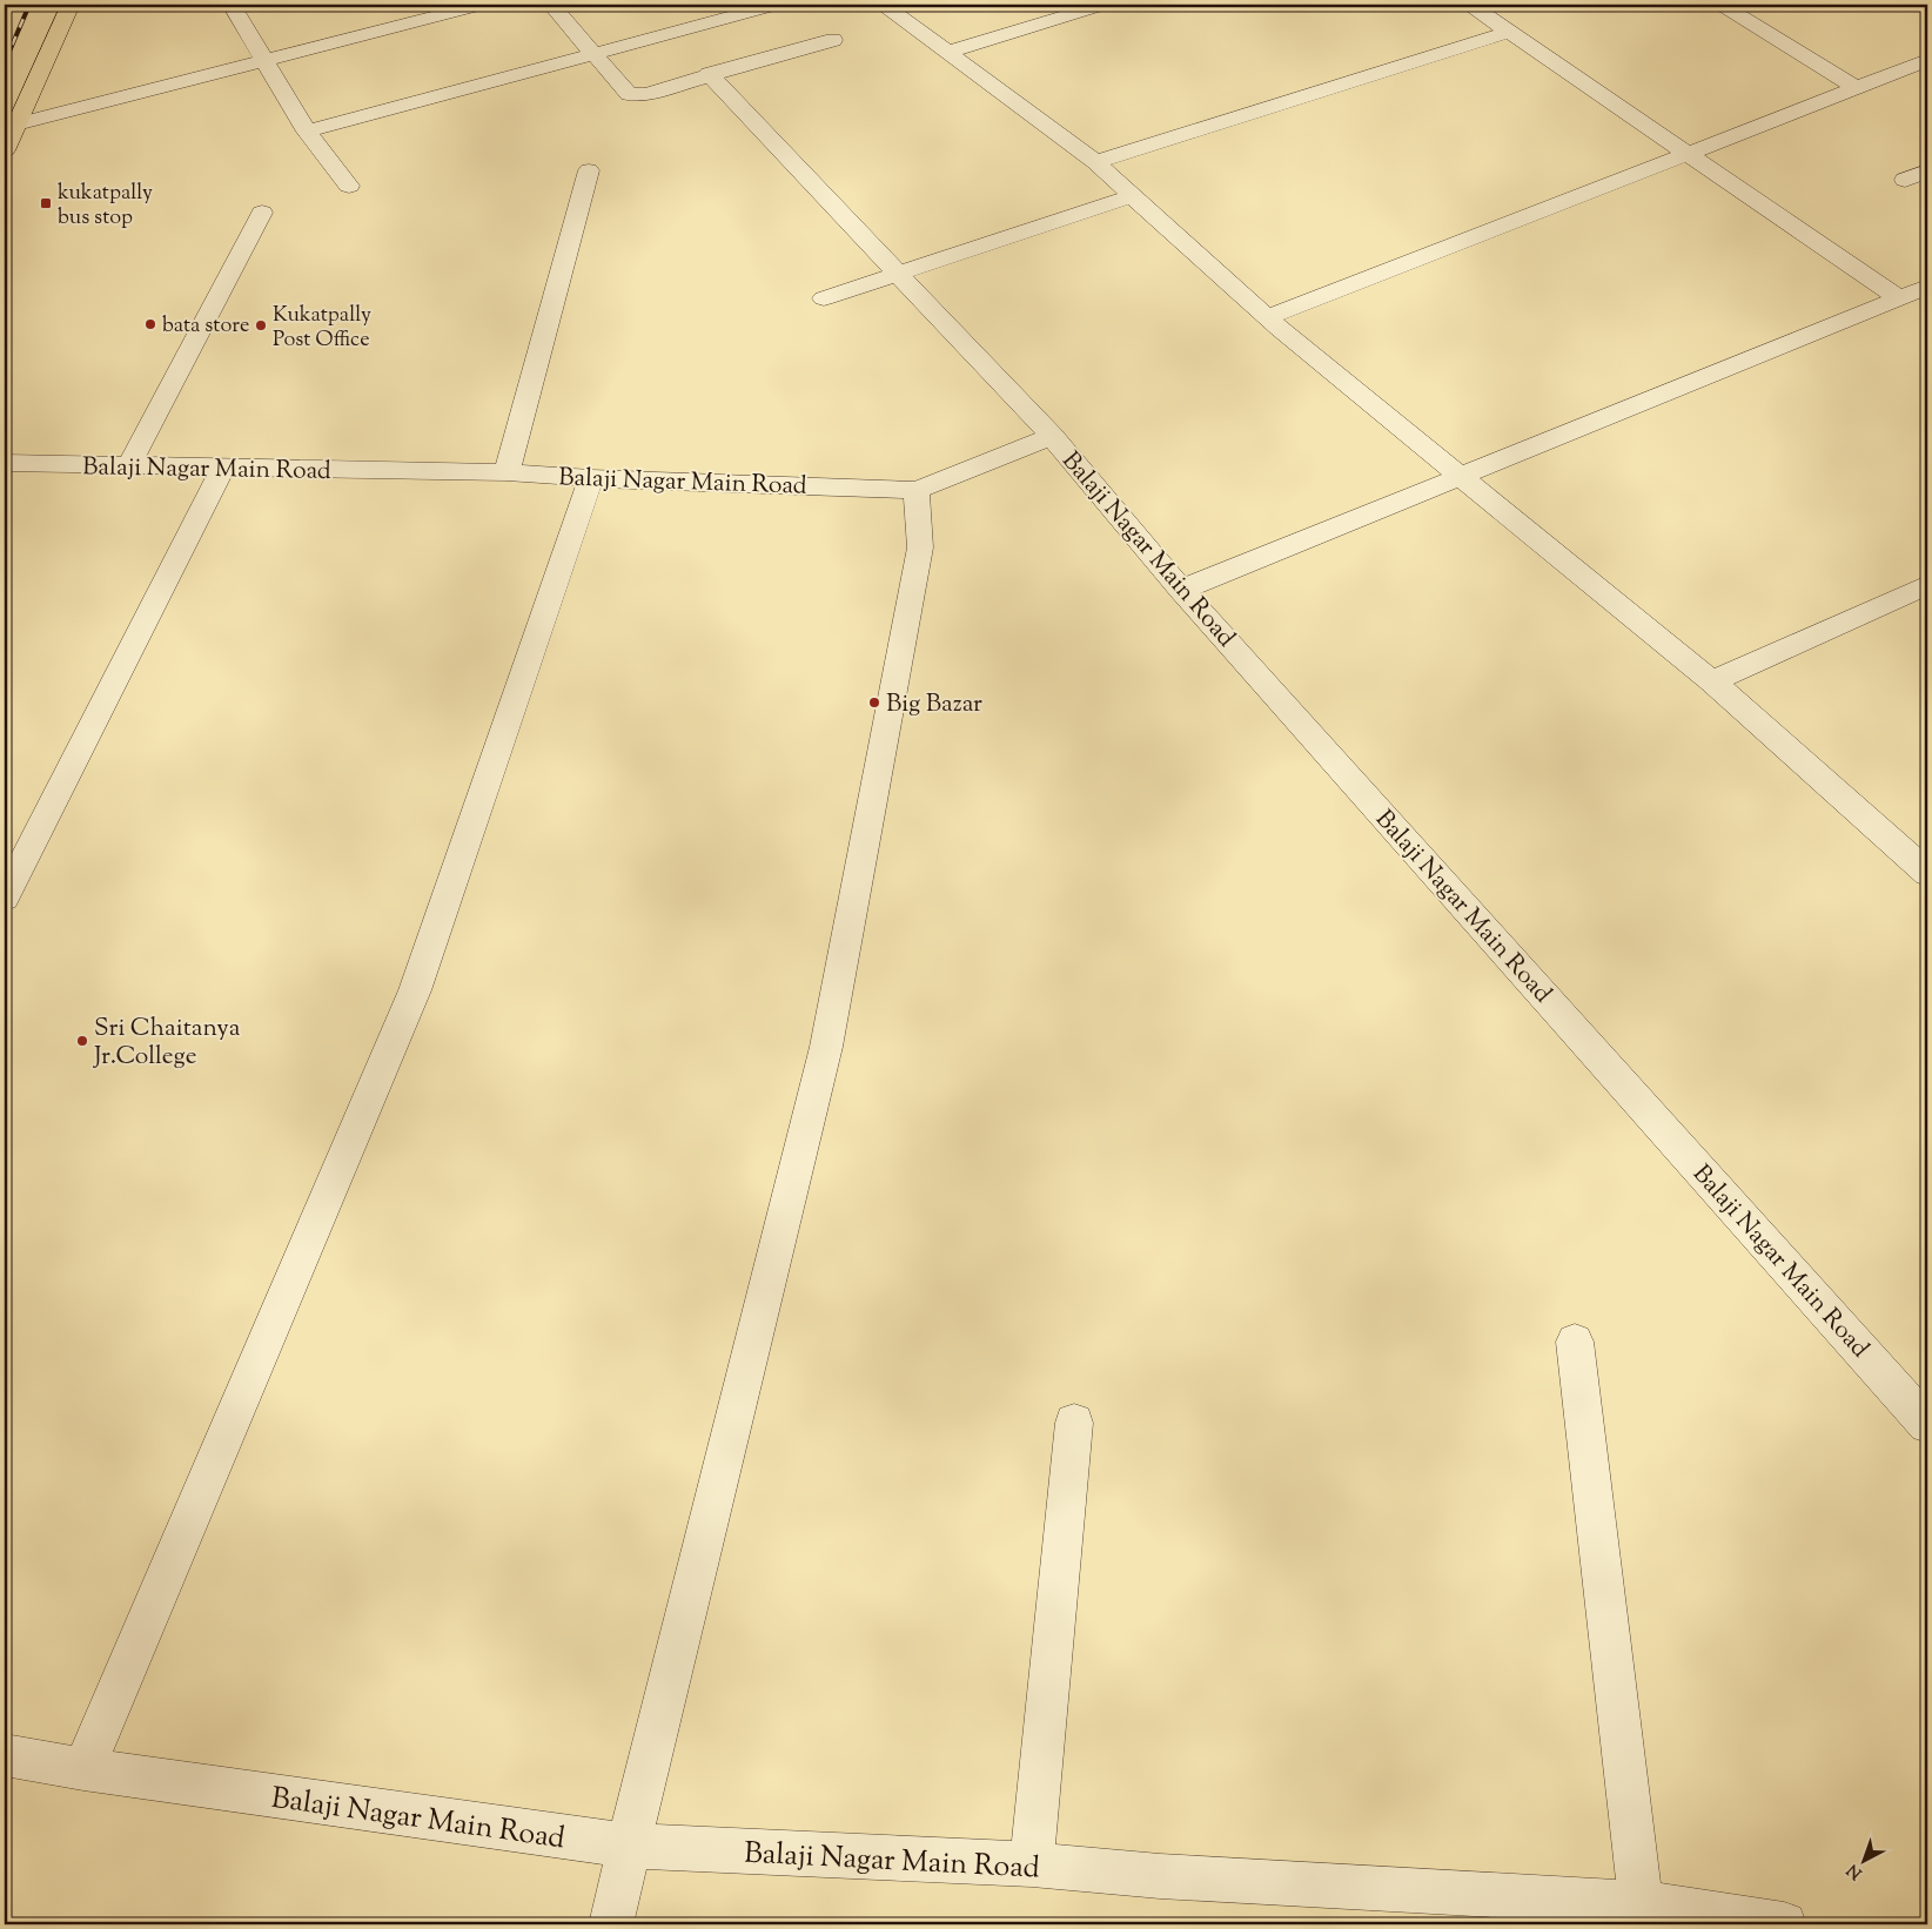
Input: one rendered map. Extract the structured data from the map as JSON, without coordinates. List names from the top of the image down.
{
  "streets": {
    "street": ["Balaji Nagar Main Road"]
  },
  "places": {
    "transit": ["kukatpally bus stop"],
    "other": [
      "bata store",
      "Kukatpally Post Office",
      "Big Bazar",
      "Sri Chaitanya Jr.College"
    ]
  },
  "north": "bottom left"
}
